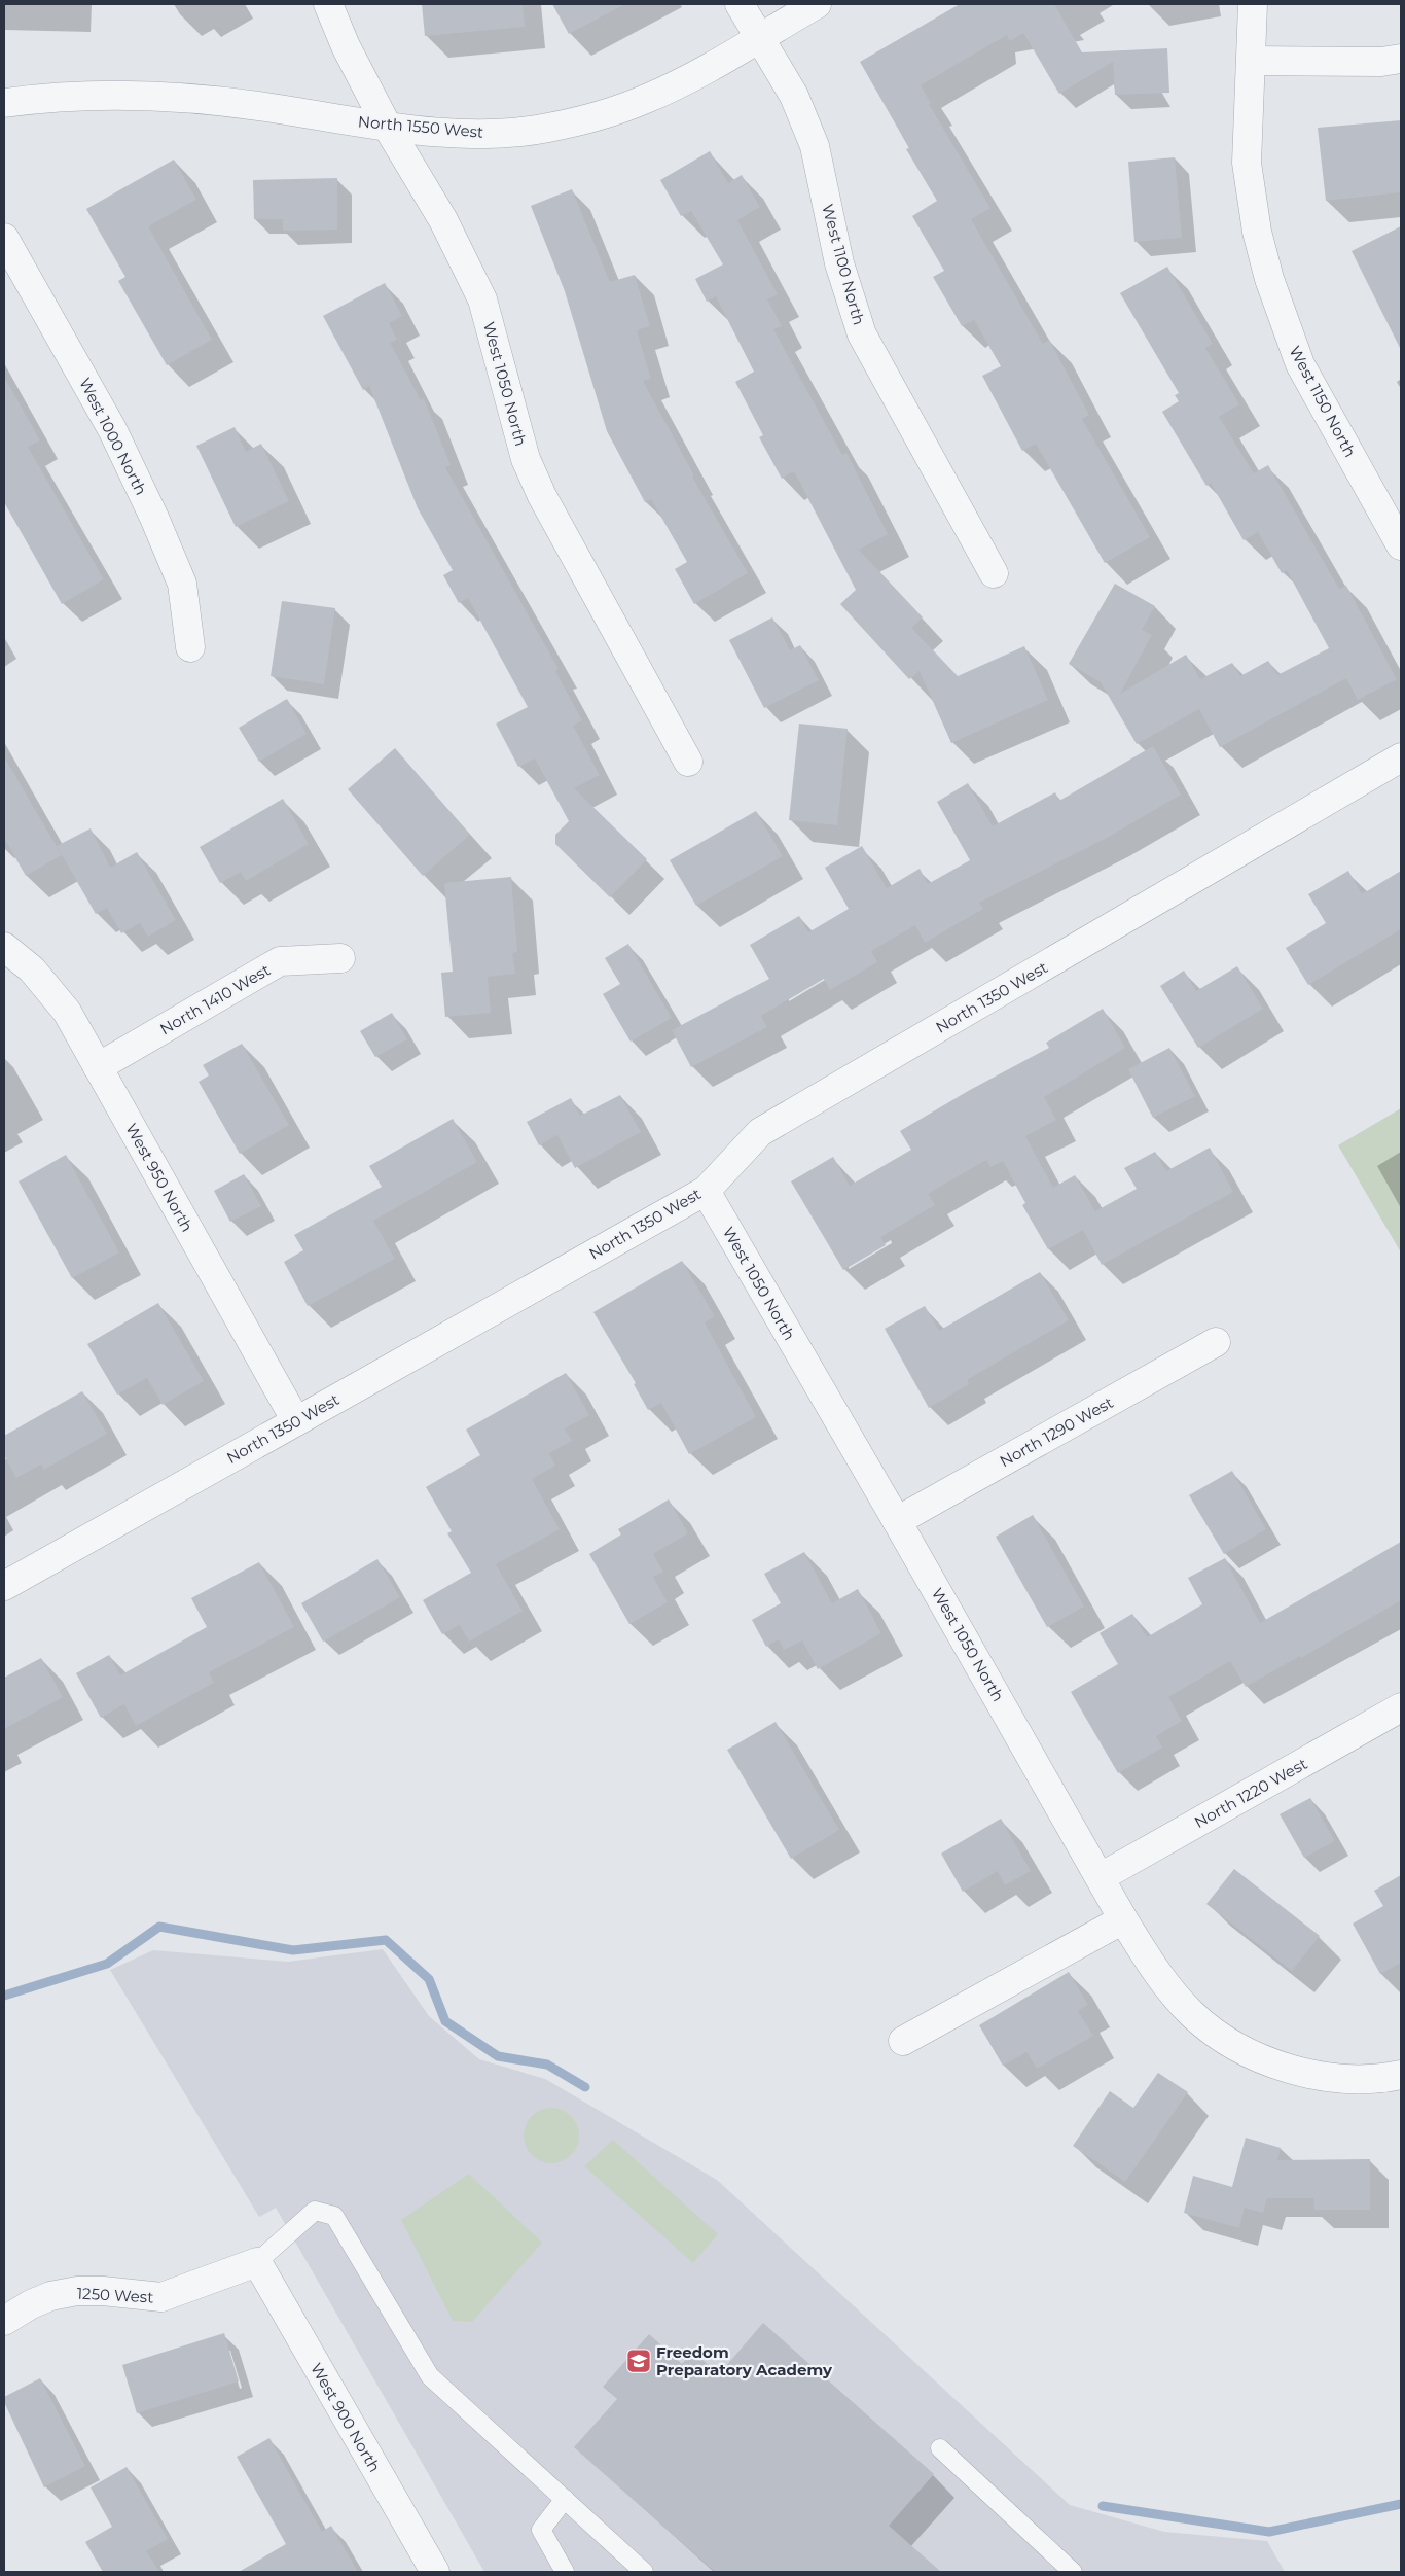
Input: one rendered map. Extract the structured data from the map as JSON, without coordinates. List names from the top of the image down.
{
  "streets": {
    "street": [
      "North 1550 West",
      "West 1100 North",
      "West 1050 North",
      "West 1150 North",
      "West 1000 North",
      "North 1350 West",
      "North 1410 West",
      "West 950 North",
      "North 1290 West",
      "North 1220 West",
      "1250 West",
      "West 900 North"
    ]
  },
  "crossings": [
    ["North 1550 West", "West 1100 North"],
    ["North 1550 West", "West 1050 North"],
    ["West 1050 North", "North 1350 West"],
    ["West 1050 North", "North 1290 West"],
    ["West 1050 North", "North 1220 West"],
    ["North 1350 West", "West 950 North"],
    ["North 1410 West", "West 950 North"],
    ["1250 West", "West 900 North"]
  ],
  "places": {
    "school or university": ["Freedom Preparatory Academy"]
  }
}
